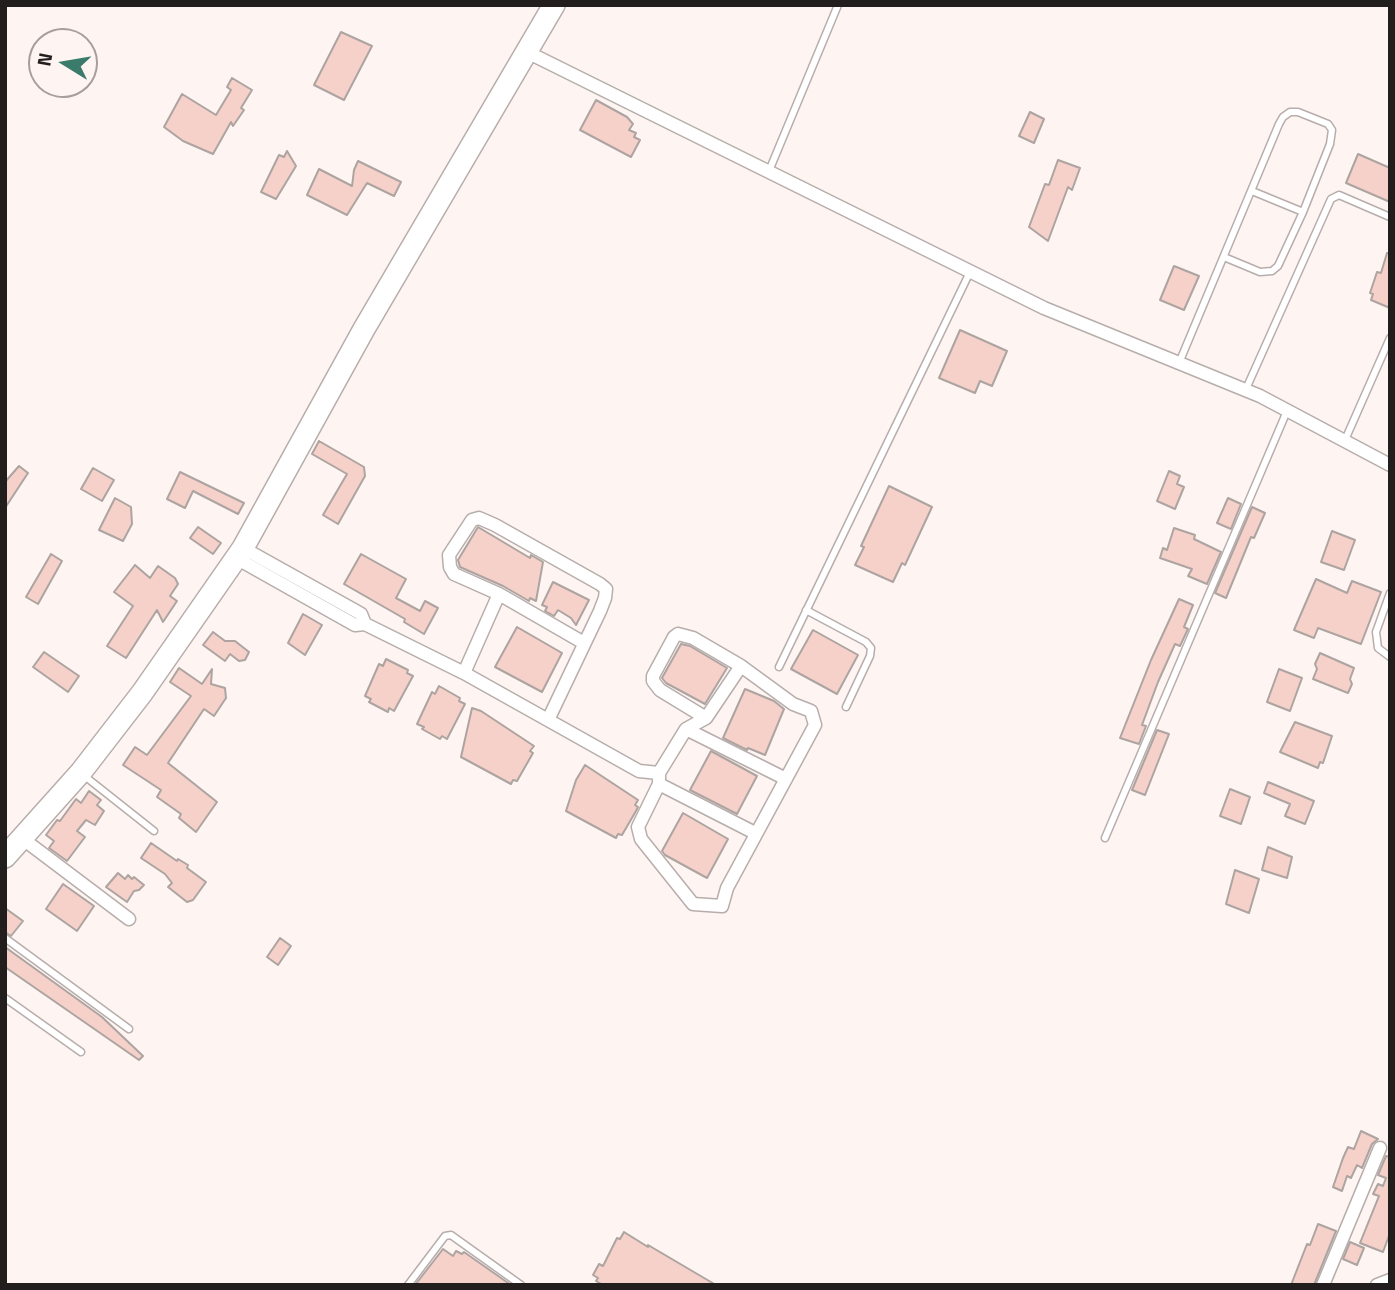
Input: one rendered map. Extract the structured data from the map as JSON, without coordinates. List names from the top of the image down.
{
  "north": "left"
}
